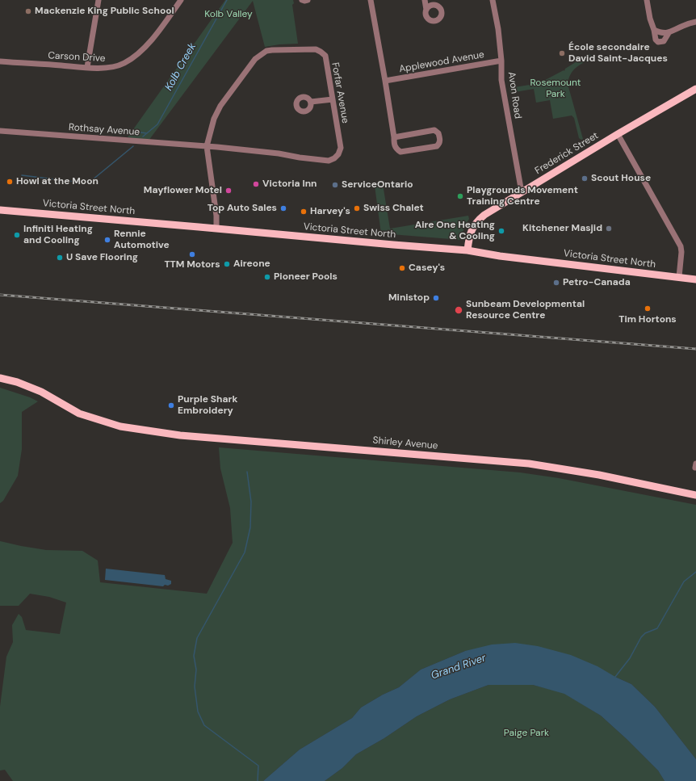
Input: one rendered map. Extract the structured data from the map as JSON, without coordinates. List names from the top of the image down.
{
  "streets": {
    "main road": ["Frederick Street", "Victoria Street North", "Shirley Avenue"],
    "street": [
      "Carson Drive",
      "Applewood Avenue",
      "Forfar Avenue",
      "Avon Road",
      "Rothsay Avenue"
    ]
  },
  "crossings": [
    ["Applewood Avenue", "Avon Road"],
    ["Forfar Avenue", "Rothsay Avenue"],
    ["Forfar Avenue", "Victoria Street North"],
    ["Avon Road", "Frederick Street"],
    ["Frederick Street", "Victoria Street North"]
  ],
  "water": ["Kolb Creek", "Grand River"],
  "parks": ["Kolb Valley", "Rosemount Park", "Paige Park"],
  "places": [
    "Mackenzie King Public School",
    "École secondaire David Saint-Jacques",
    "Scout House",
    "Howl at the Moon",
    "Victoria Inn",
    "ServiceOntario",
    "Mayflower Motel",
    "Playgrounds Movement Training Centre",
    "Top Auto Sales",
    "Swiss Chalet",
    "Harvey's",
    "Kitchener Masjid",
    "Aire One Heating & Cooling",
    "Infiniti Heating and Cooling",
    "Rennie Automotive",
    "TTM Motors",
    "U Save Flooring",
    "Aireone",
    "Casey's",
    "Pioneer Pools",
    "Petro-Canada",
    "Ministop",
    "Tim Hortons",
    "Sunbeam Developmental Resource Centre",
    "Purple Shark Embroidery"
  ]
}
